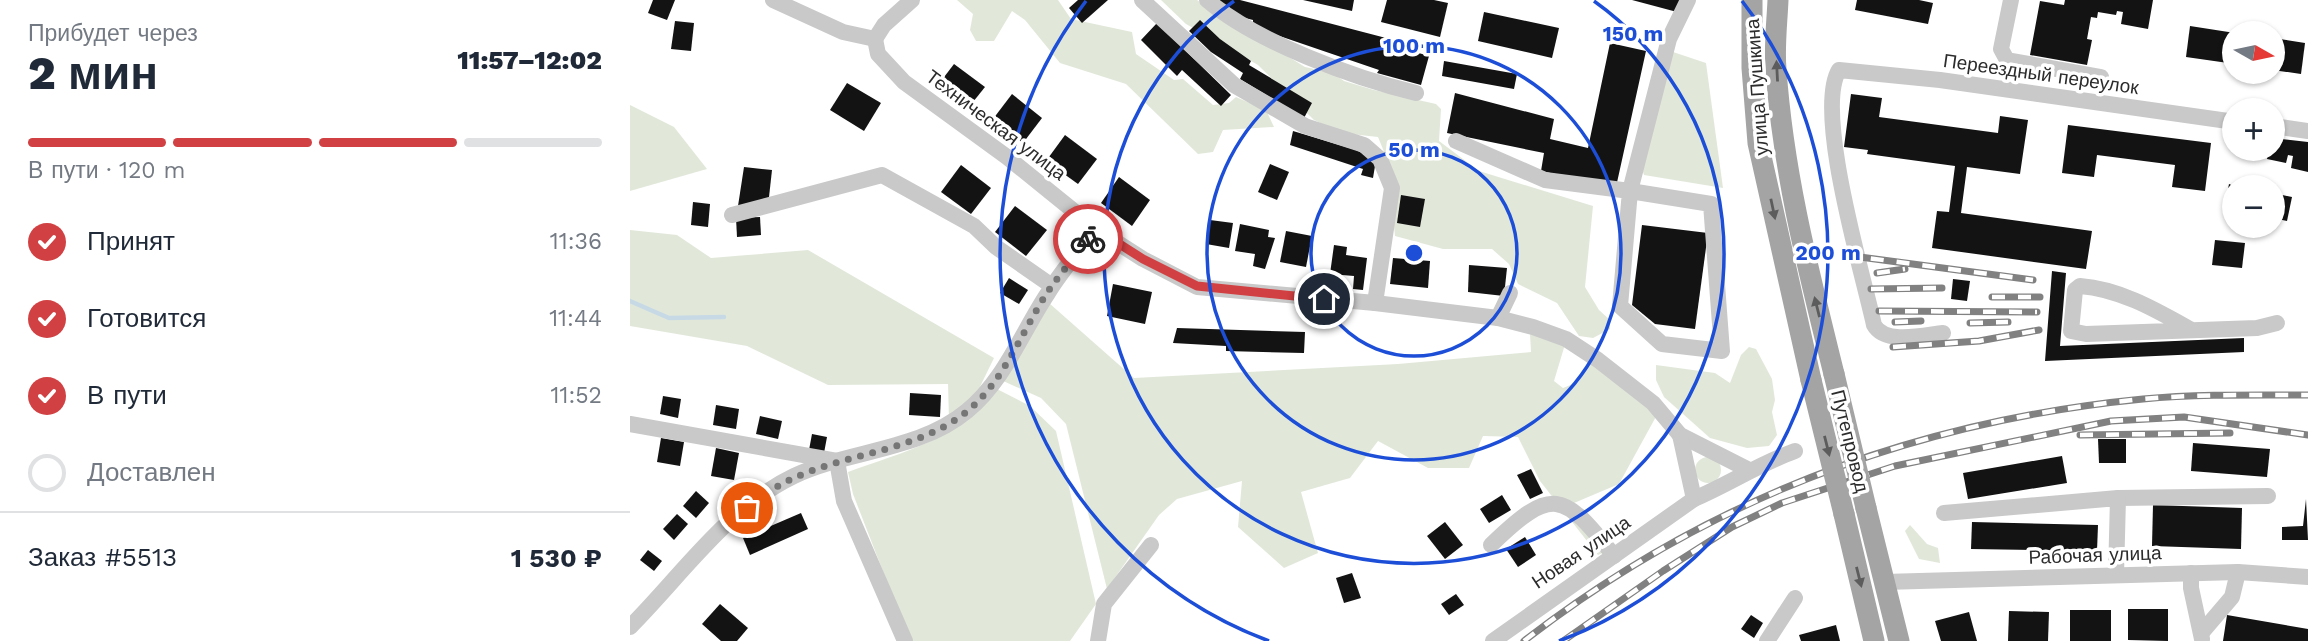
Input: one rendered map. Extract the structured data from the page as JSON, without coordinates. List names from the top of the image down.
{
  "streets": {
    "main road": ["улица Пушкина", "Путепровод"],
    "street": [
      "Переездный переулок",
      "Техническая улица",
      "Новая улица",
      "Рабочая улица"
    ]
  },
  "crossings": [
    ["улица Пушкина", "Путепровод"],
    ["Путепровод", "Рабочая улица"]
  ],
  "north": "right",
  "page": {
    "heading": ["2 мин", "Прибудет через", "11:57–12:02"],
    "panel": ["Заказ #5513", "1 530 ₽"],
    "map_buttons": ["+", "−"],
    "bar": "В пути · 120 m",
    "list": [
      ["Принят", "11:36"],
      ["Готовится", "11:44"],
      ["В пути", "11:52"],
      "Доставлен"
    ]
  },
  "rings": [
    "150 m",
    "100 m",
    "50 m",
    "200 m"
  ]
}
